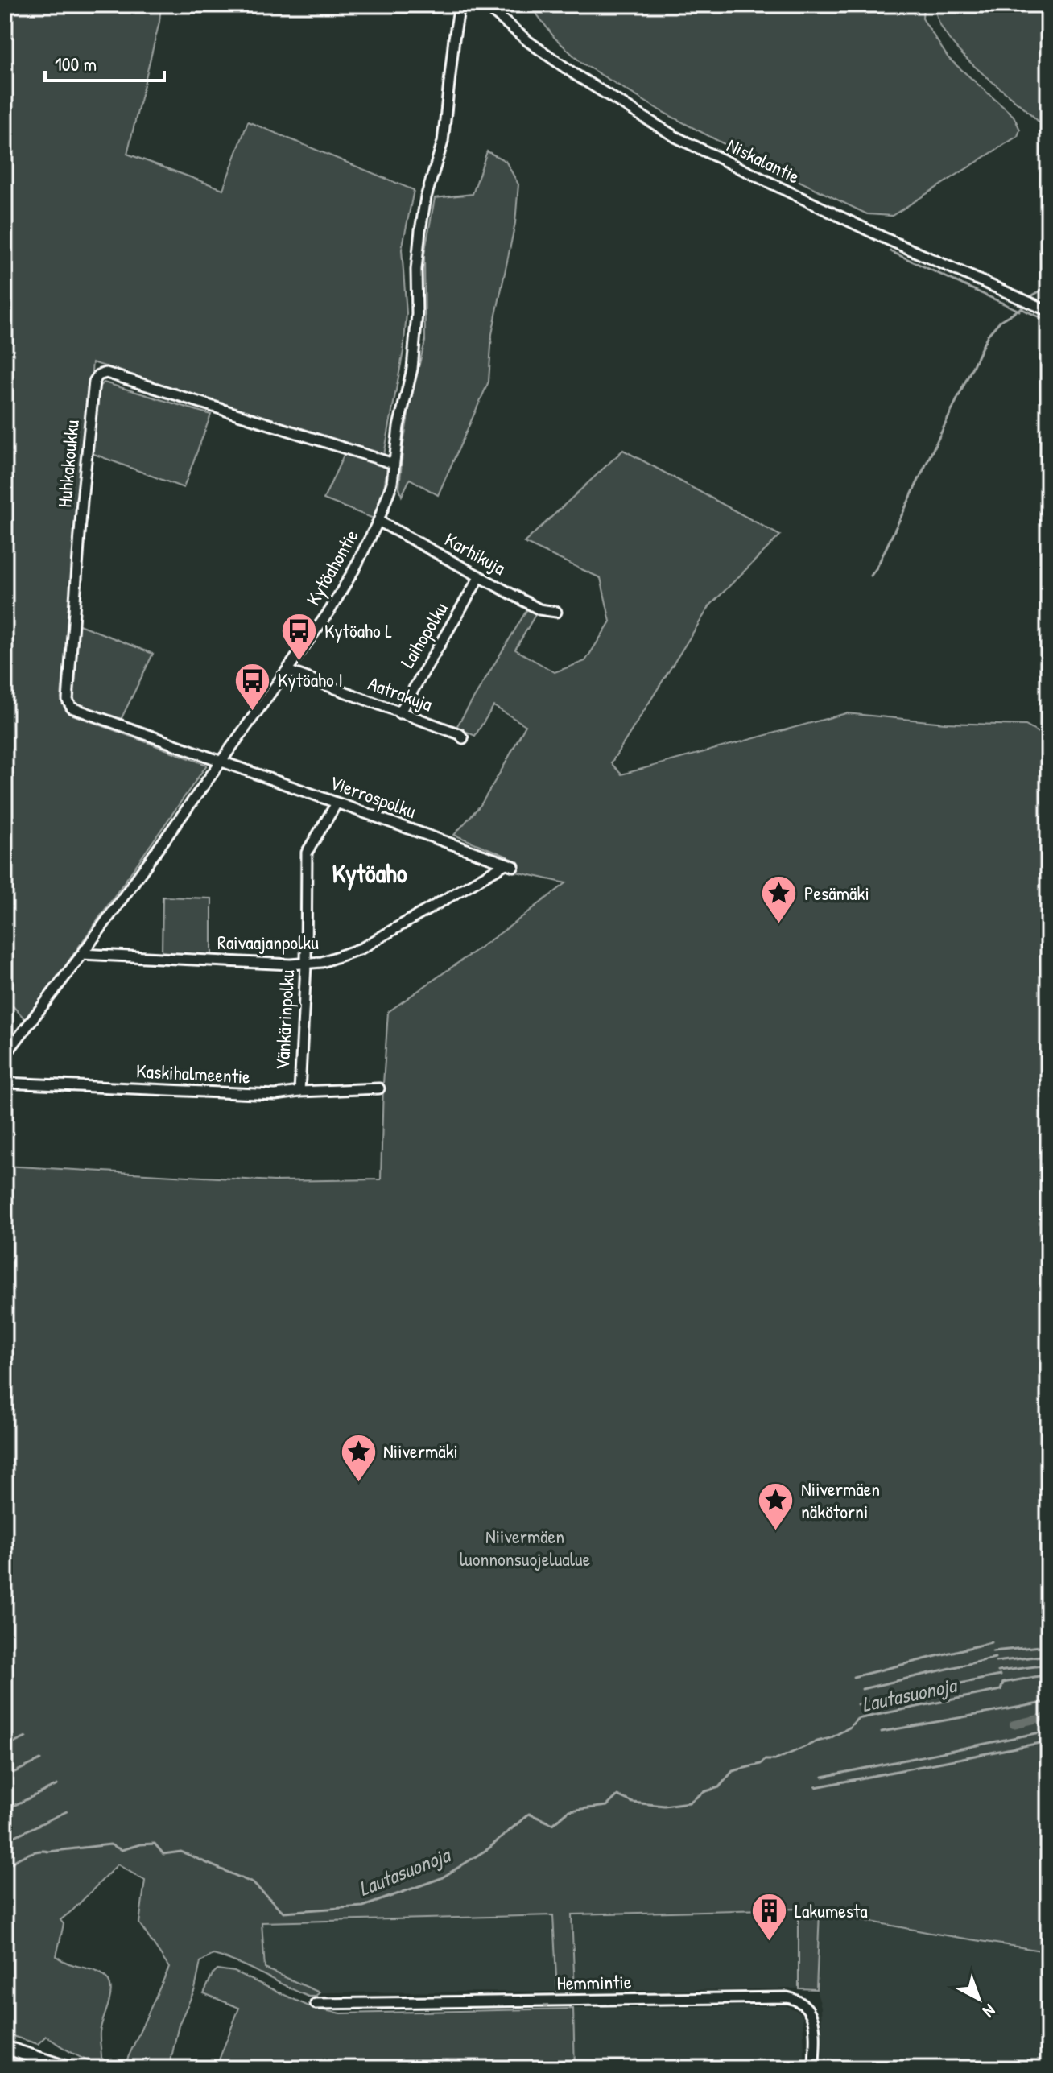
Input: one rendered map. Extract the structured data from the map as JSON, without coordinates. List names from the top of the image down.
{
  "streets": {
    "street": [
      "Niskalantie",
      "Huhkakoukku",
      "Karhikuja",
      "Kytöahontie",
      "Laihopolku",
      "Aatrakuja",
      "Vierrospolku",
      "Raivaajanpolku",
      "Vänkärinpolku",
      "Kaskihalmeentie",
      "Hemmintie"
    ]
  },
  "crossings": [
    ["Huhkakoukku", "Kytöahontie"],
    ["Huhkakoukku", "Vierrospolku"],
    ["Karhikuja", "Kytöahontie"],
    ["Karhikuja", "Laihopolku"],
    ["Kytöahontie", "Aatrakuja"],
    ["Kytöahontie", "Vierrospolku"],
    ["Kytöahontie", "Raivaajanpolku"],
    ["Laihopolku", "Aatrakuja"],
    ["Vierrospolku", "Raivaajanpolku"],
    ["Vierrospolku", "Vänkärinpolku"],
    ["Raivaajanpolku", "Vänkärinpolku"],
    ["Vänkärinpolku", "Kaskihalmeentie"]
  ],
  "districts": ["Kytöaho"],
  "water": ["Lautasuonoja"],
  "parks": ["Niivermäen luonnonsuojelualue"],
  "places": {
    "bus stop": ["Kytöaho L", "Kytöaho I"],
    "place": ["Pesämäki", "Niivermäki", "Niivermäen näkötorni"],
    "building": ["Lakumesta"]
  },
  "scale_bar": "100 m",
  "north": "bottom right"
}
